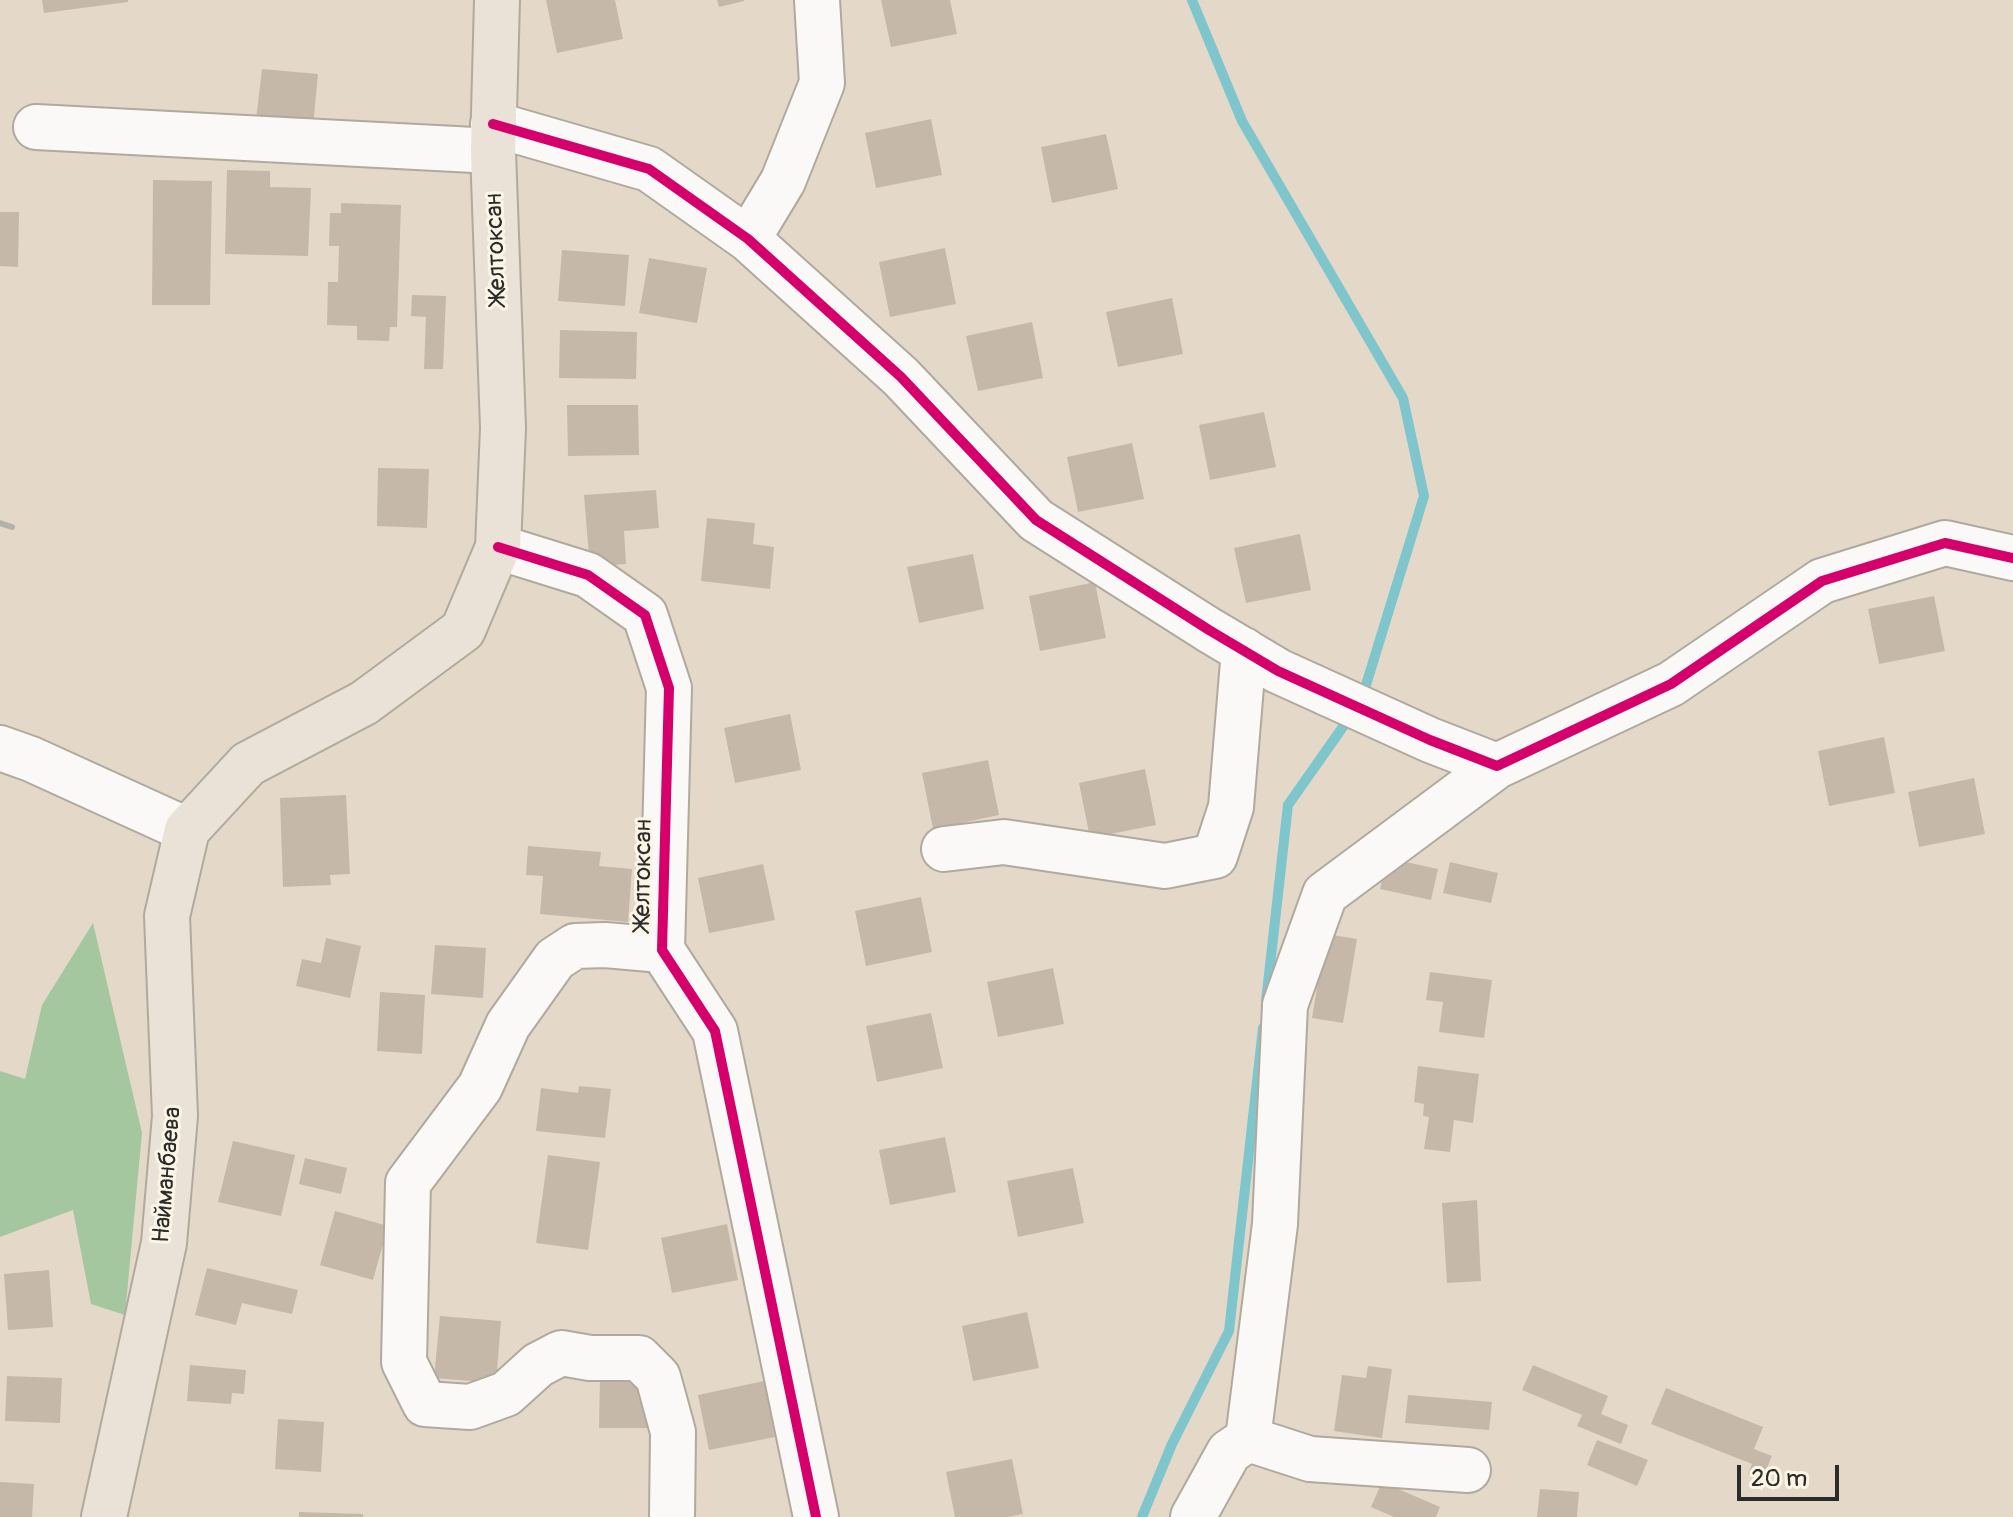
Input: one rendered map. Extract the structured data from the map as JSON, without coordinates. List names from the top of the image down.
{
  "streets": {
    "main road": ["Желтоксан", "Найманбаева"]
  },
  "crossings": [
    ["Желтоксан", "Найманбаева"]
  ],
  "scale_bar": "20 m"
}
